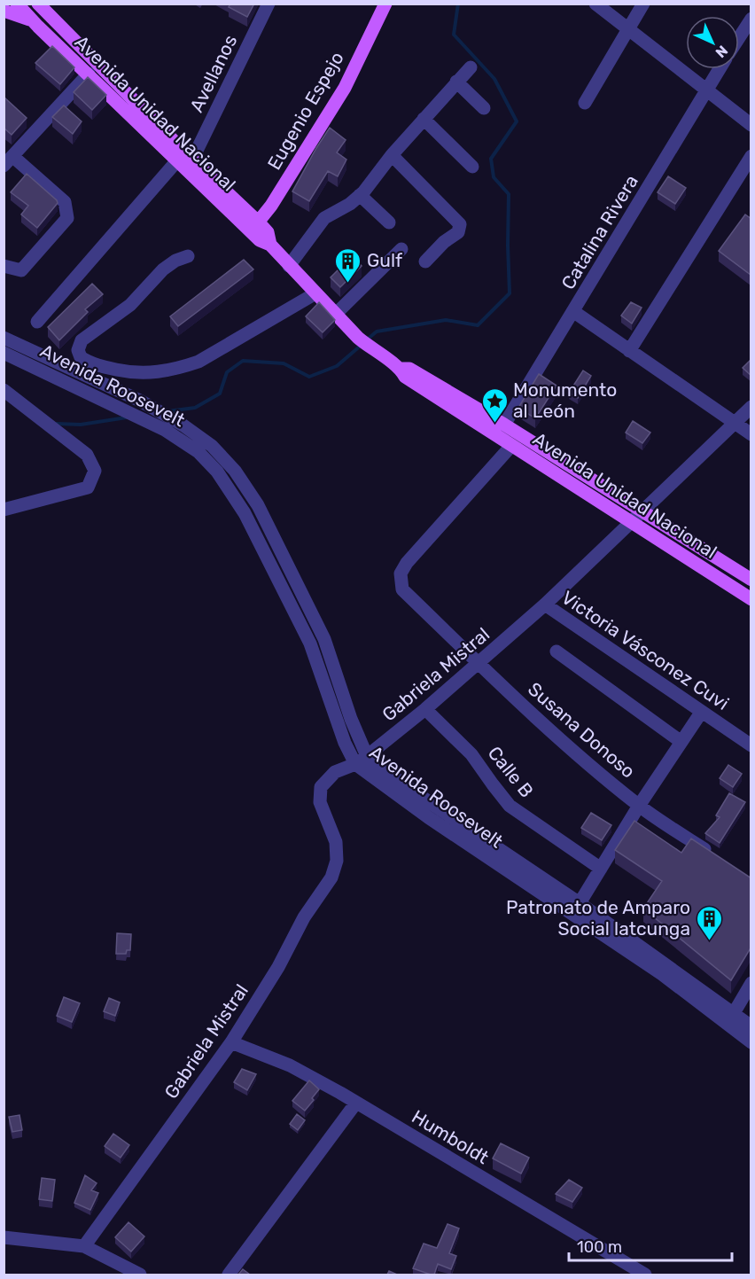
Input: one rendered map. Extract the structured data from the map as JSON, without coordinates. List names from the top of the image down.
{
  "streets": {
    "main road": ["Eugenio Espejo", "Avenida Unidad Nacional"],
    "street": [
      "Avellanos",
      "Catalina Rivera",
      "Avenida Roosevelt",
      "Victoria Vásconez Cuvi",
      "Gabriela Mistral",
      "Susana Donoso",
      "Calle B",
      "Humboldt"
    ]
  },
  "crossings": [
    ["Avellanos", "Avenida Unidad Nacional"],
    ["Eugenio Espejo", "Avenida Unidad Nacional"],
    ["Avenida Unidad Nacional", "Catalina Rivera"],
    ["Avenida Unidad Nacional", "Gabriela Mistral"],
    ["Avenida Unidad Nacional", "Susana Donoso"],
    ["Avenida Roosevelt", "Gabriela Mistral"],
    ["Victoria Vásconez Cuvi", "Gabriela Mistral"],
    ["Gabriela Mistral", "Susana Donoso"],
    ["Gabriela Mistral", "Calle B"],
    ["Gabriela Mistral", "Humboldt"]
  ],
  "places": {
    "building": ["Gulf", "Patronato de Amparo Social latcunga"],
    "place": ["Monumento al León"]
  },
  "scale_bar": "100 m",
  "north": "bottom right"
}
